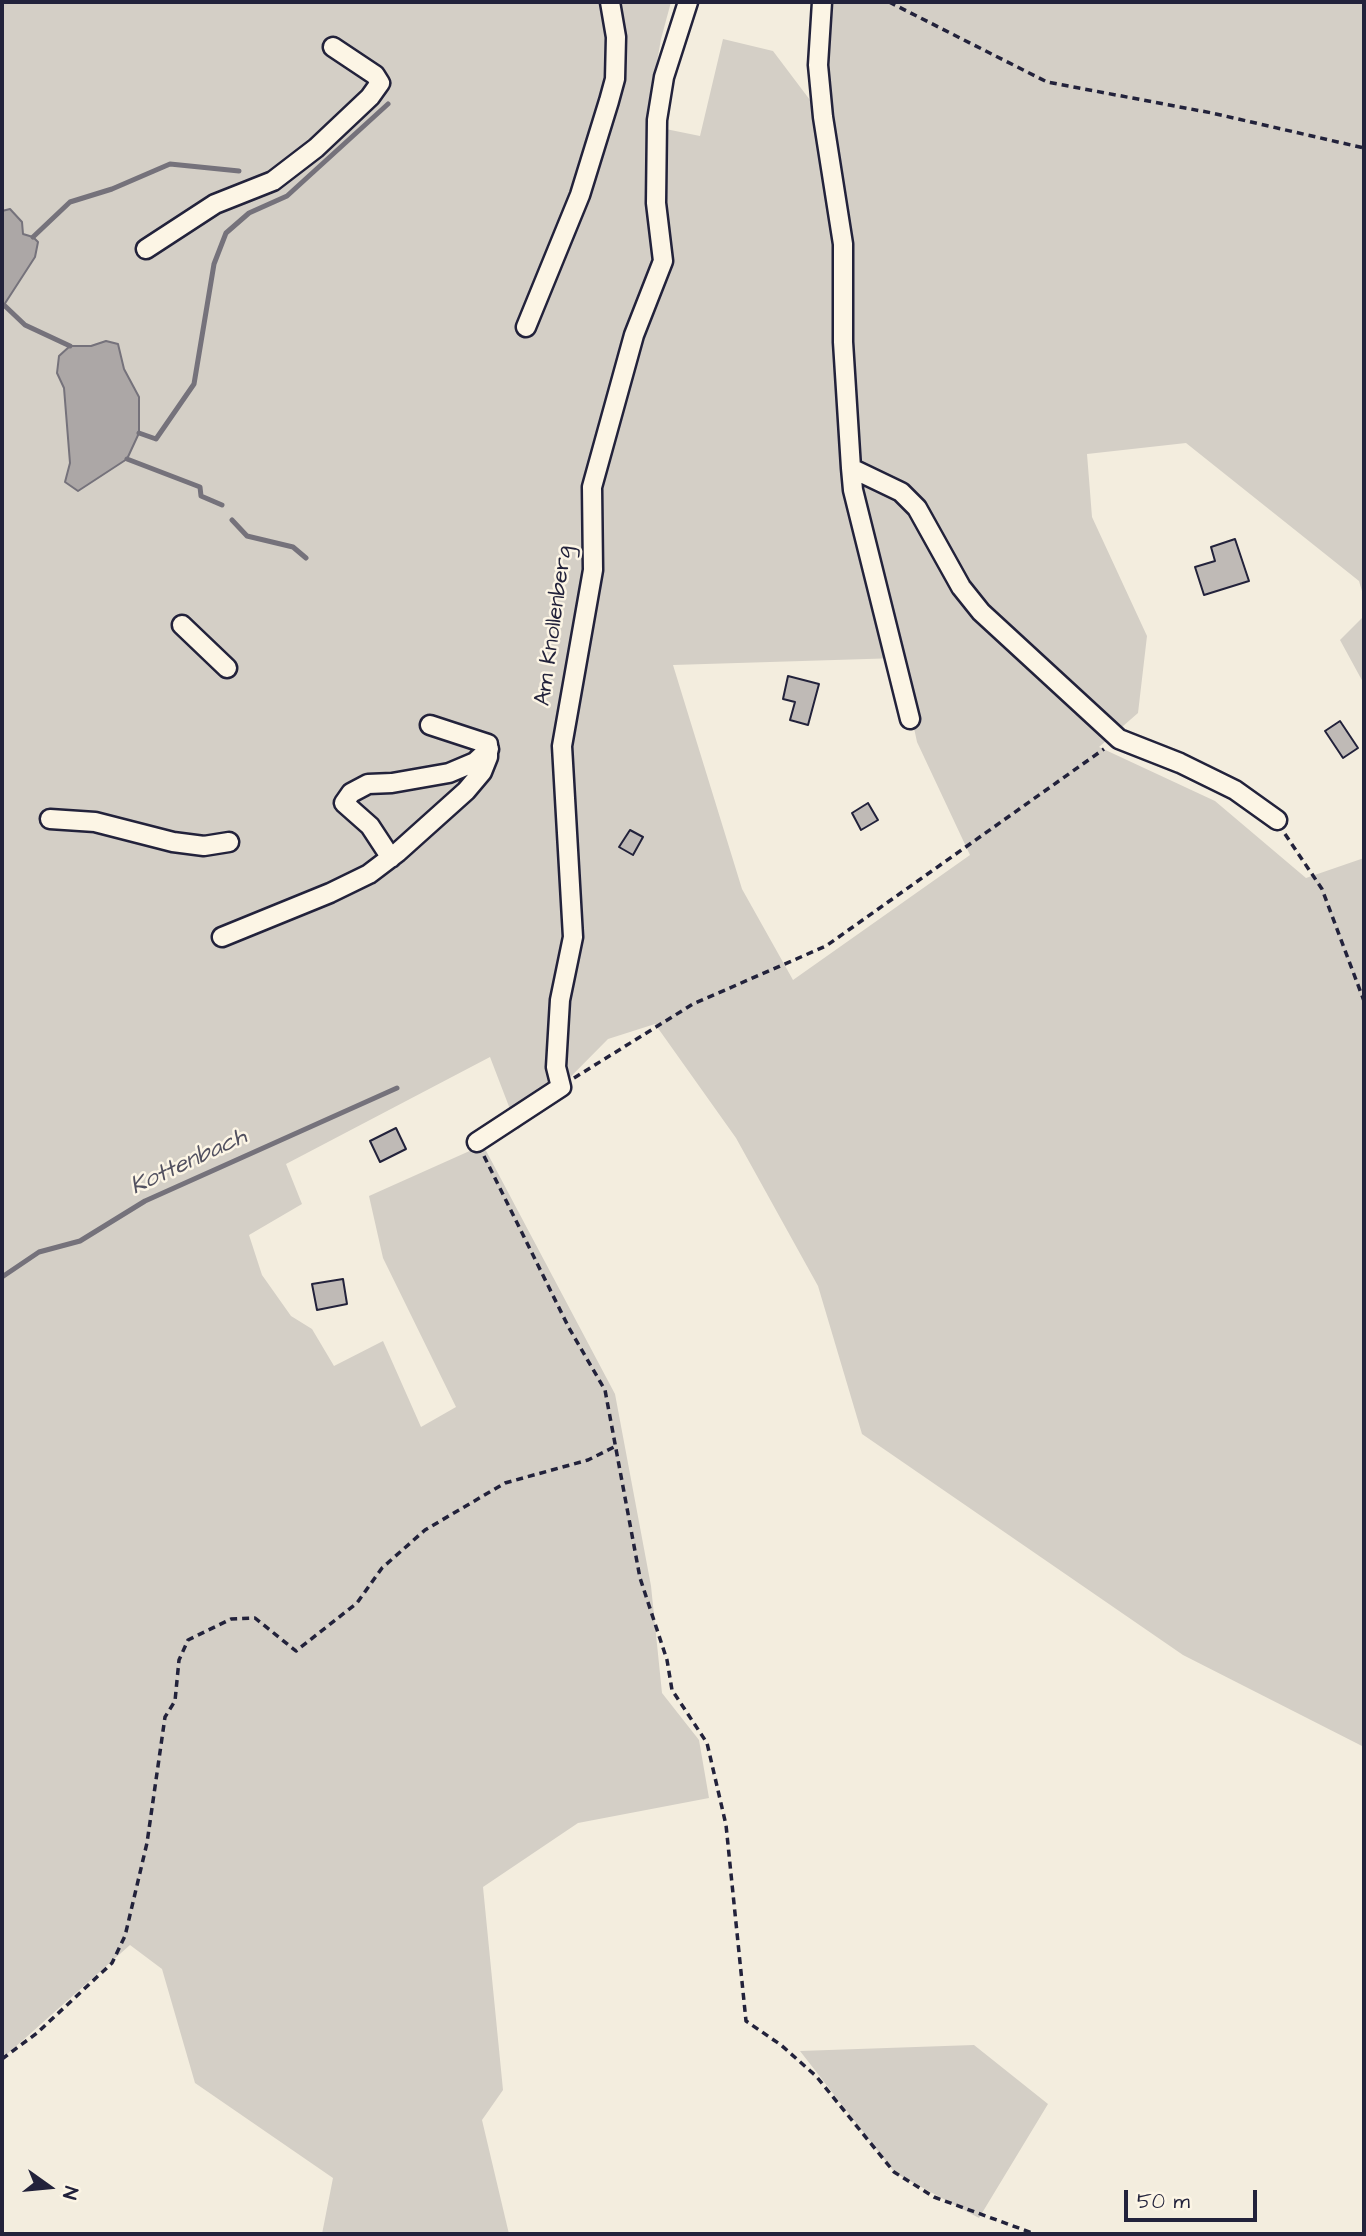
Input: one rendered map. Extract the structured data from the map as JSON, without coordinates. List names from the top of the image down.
{
  "streets": {
    "lane": ["Am Knollenberg"]
  },
  "water": ["Kottenbach"],
  "scale_bar": "50 m",
  "north": "right"
}
